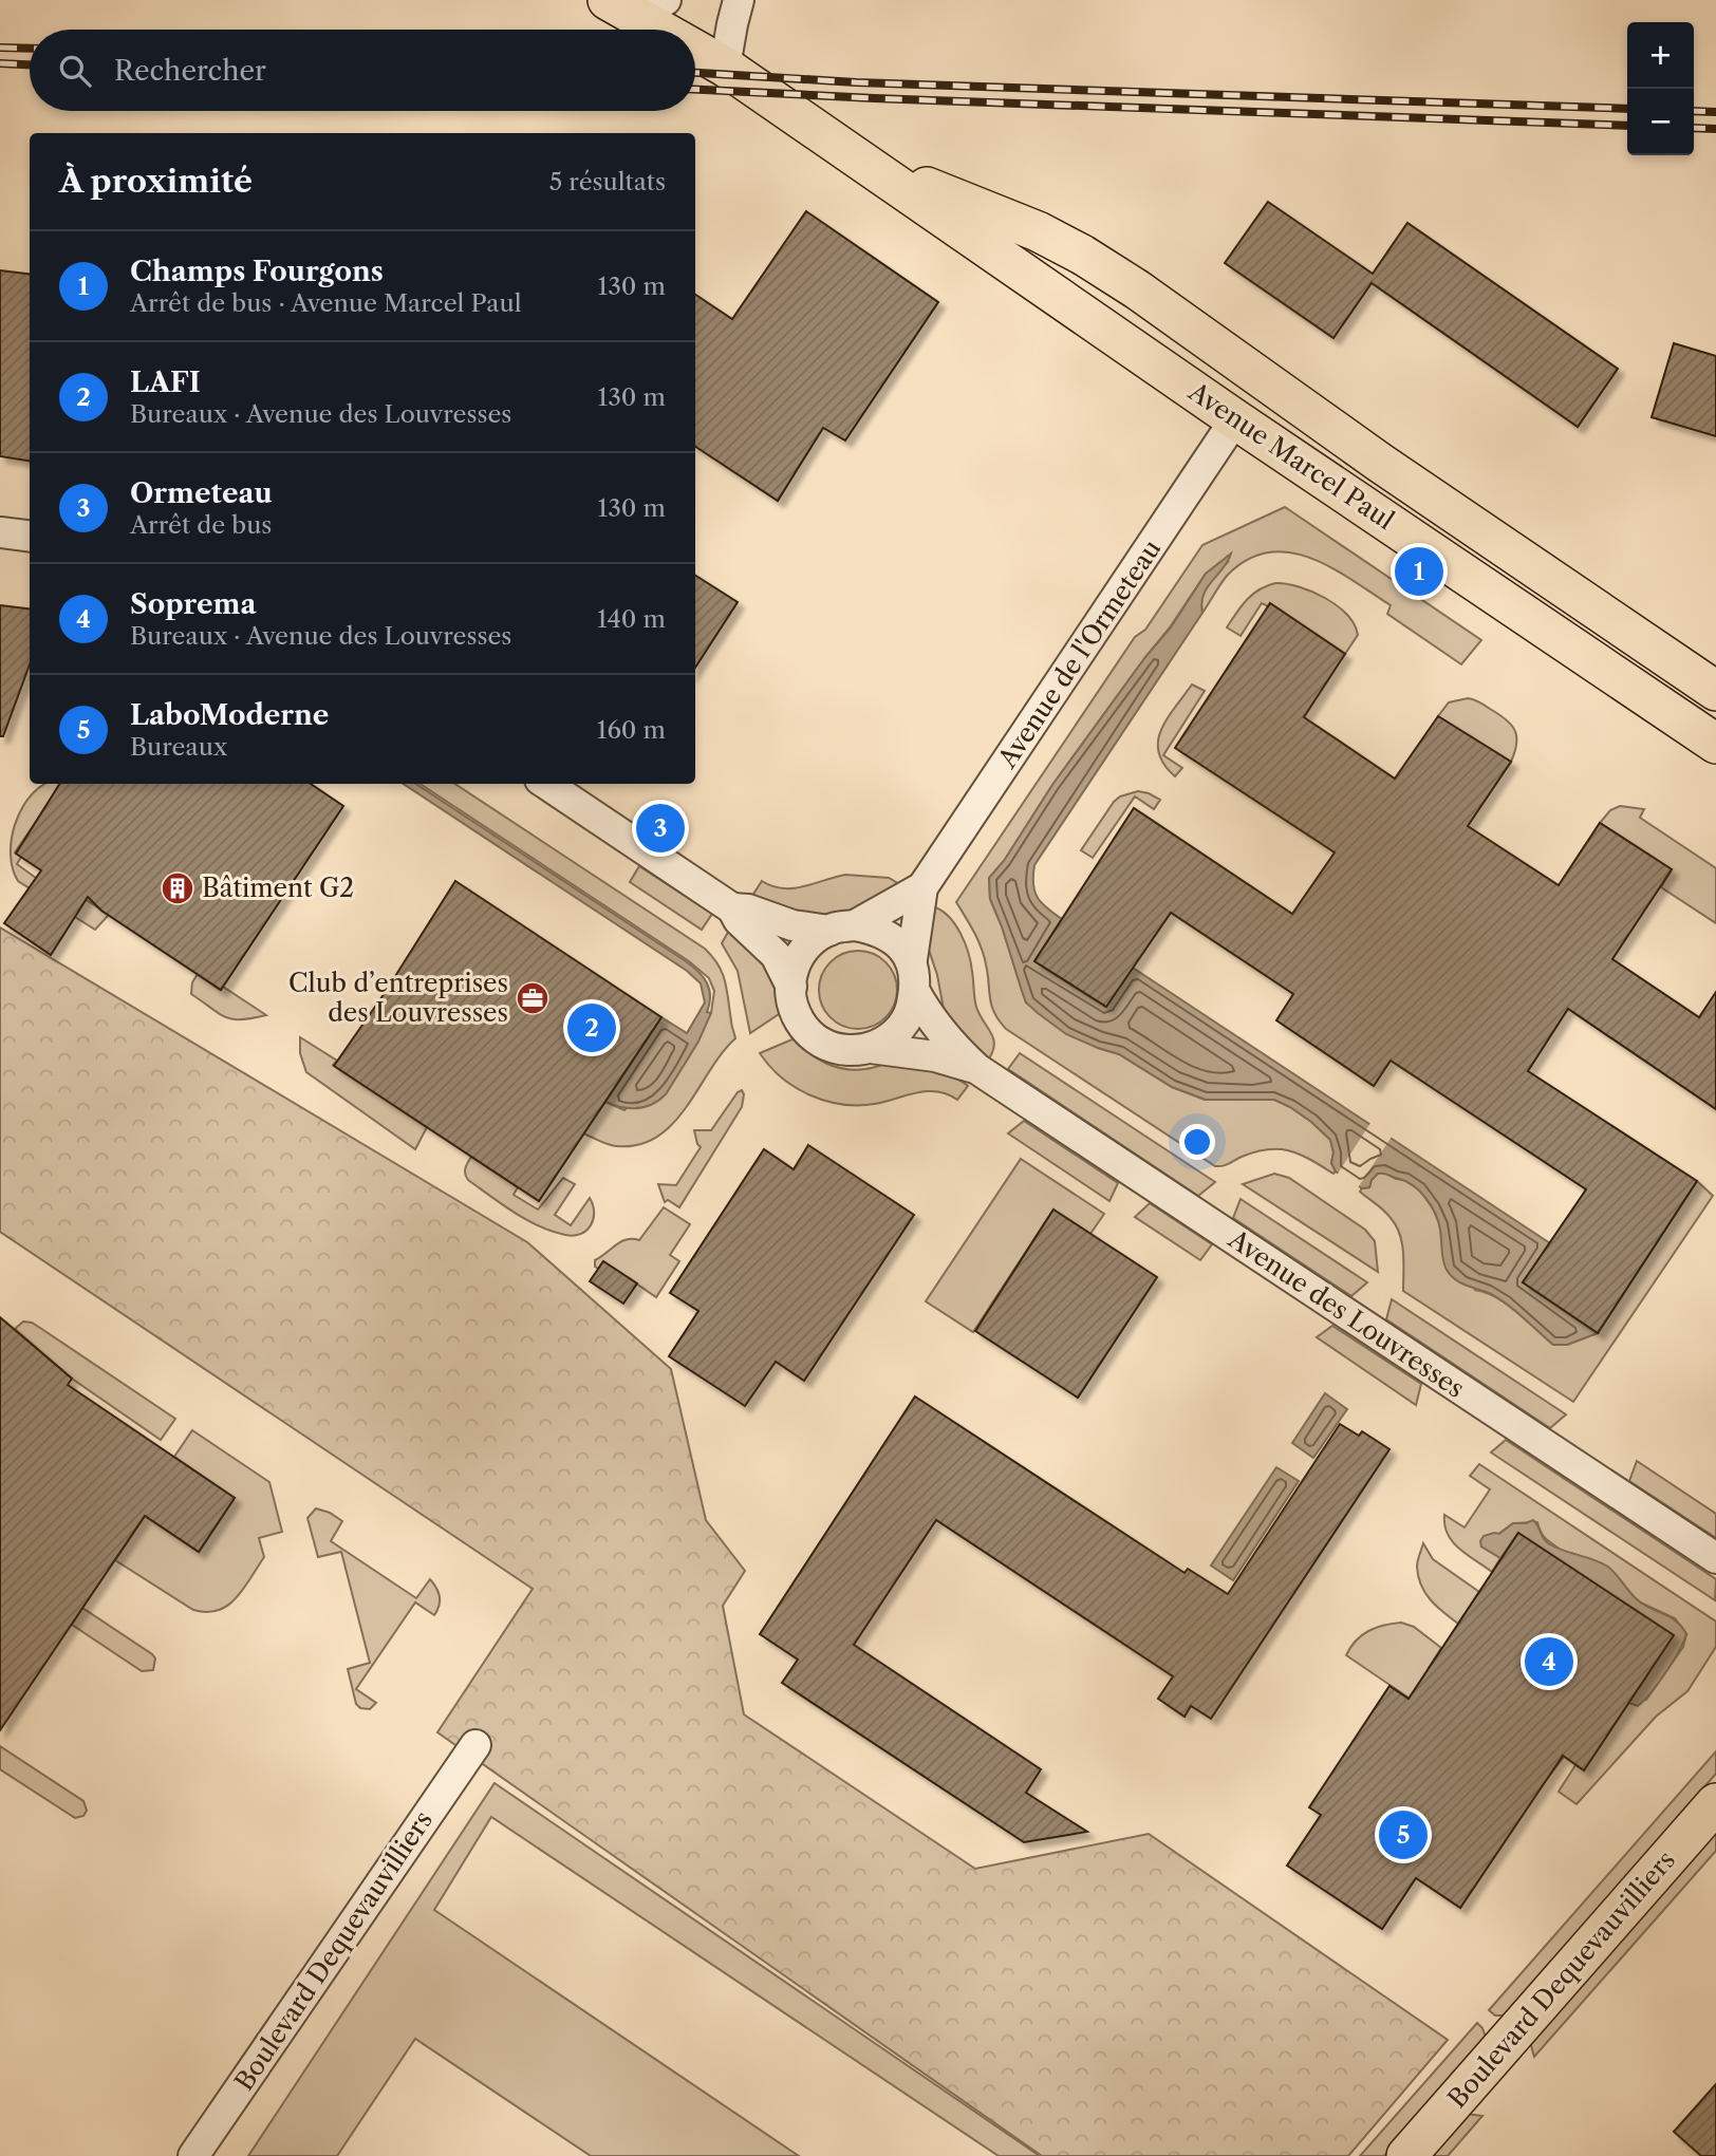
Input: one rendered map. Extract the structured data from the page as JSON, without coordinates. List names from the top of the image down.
{
  "streets": {
    "main road": ["Avenue Marcel Paul", "Boulevard Dequevauvilliers"],
    "street": ["Avenue de l'Ormeteau", "Avenue des Louvresses"]
  },
  "crossings": [
    ["Avenue Marcel Paul", "Avenue de l'Ormeteau"],
    ["Avenue de l'Ormeteau", "Avenue des Louvresses"]
  ],
  "places": {
    "building": ["Bâtiment G2"],
    "office": ["Club d’entreprises des Louvresses"]
  },
  "page": {
    "map_buttons": ["+", "−"],
    "search": "Rechercher",
    "heading": ["À proximité", "5 résultats"],
    "list": [
      {
        "mark": "1",
        "name": "Champs Fourgons",
        "note": "Arrêt de bus · Avenue Marcel Paul",
        "value": "130 m"
      },
      {
        "mark": "2",
        "name": "LAFI",
        "note": "Bureaux · Avenue des Louvresses",
        "value": "130 m"
      },
      {
        "mark": "3",
        "name": "Ormeteau",
        "note": "Arrêt de bus",
        "value": "130 m"
      },
      {
        "mark": "4",
        "name": "Soprema",
        "note": "Bureaux · Avenue des Louvresses",
        "value": "140 m"
      },
      {
        "mark": "5",
        "name": "LaboModerne",
        "note": "Bureaux",
        "value": "160 m"
      }
    ],
    "pins": [
      "1",
      "3",
      "2",
      "4",
      "5"
    ]
  }
}
